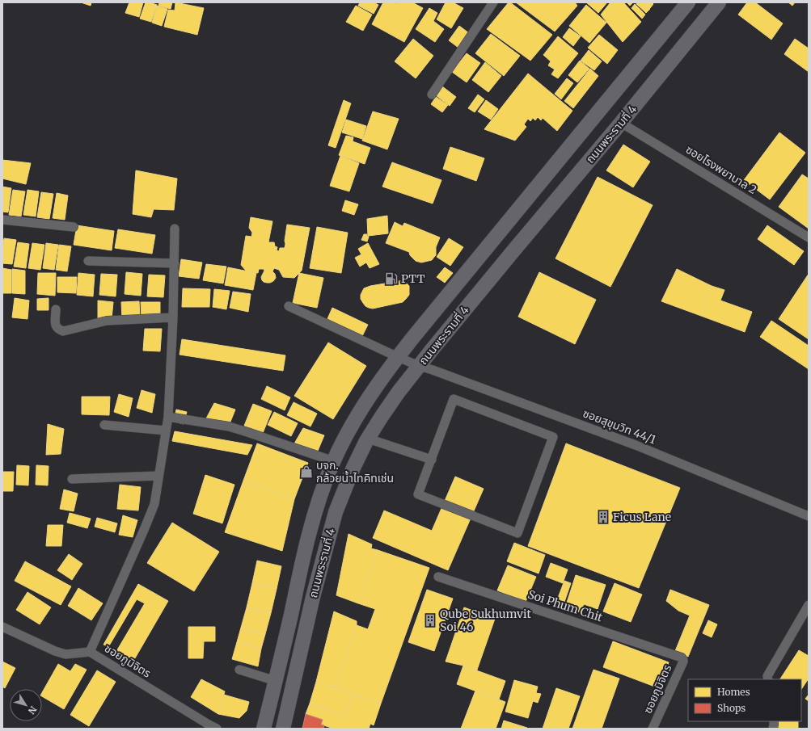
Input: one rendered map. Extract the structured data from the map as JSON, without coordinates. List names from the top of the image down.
{
  "streets": {
    "main road": ["ถนนพระรามที่ 4"],
    "street": [
      "ซอยโรงพยาบาล 2",
      "ซอยสุขุมวิท 44/1",
      "Soi Phum Chit",
      "ซอยภูมิจิตร"
    ]
  },
  "crossings": [
    ["ถนนพระรามที่ 4", "ซอยโรงพยาบาล 2"],
    ["ถนนพระรามที่ 4", "ซอยสุขุมวิท 44/1"],
    ["Soi Phum Chit", "ซอยภูมิจิตร"]
  ],
  "places": {
    "fuel station": ["PTT"],
    "shop": ["บจก. กล้วยน้ำไทคิทเช่น"],
    "building": ["Ficus Lane", "Qube Sukhumvit Soi 46"]
  },
  "legend": ["Homes", "Shops"],
  "north": "bottom right"
}
